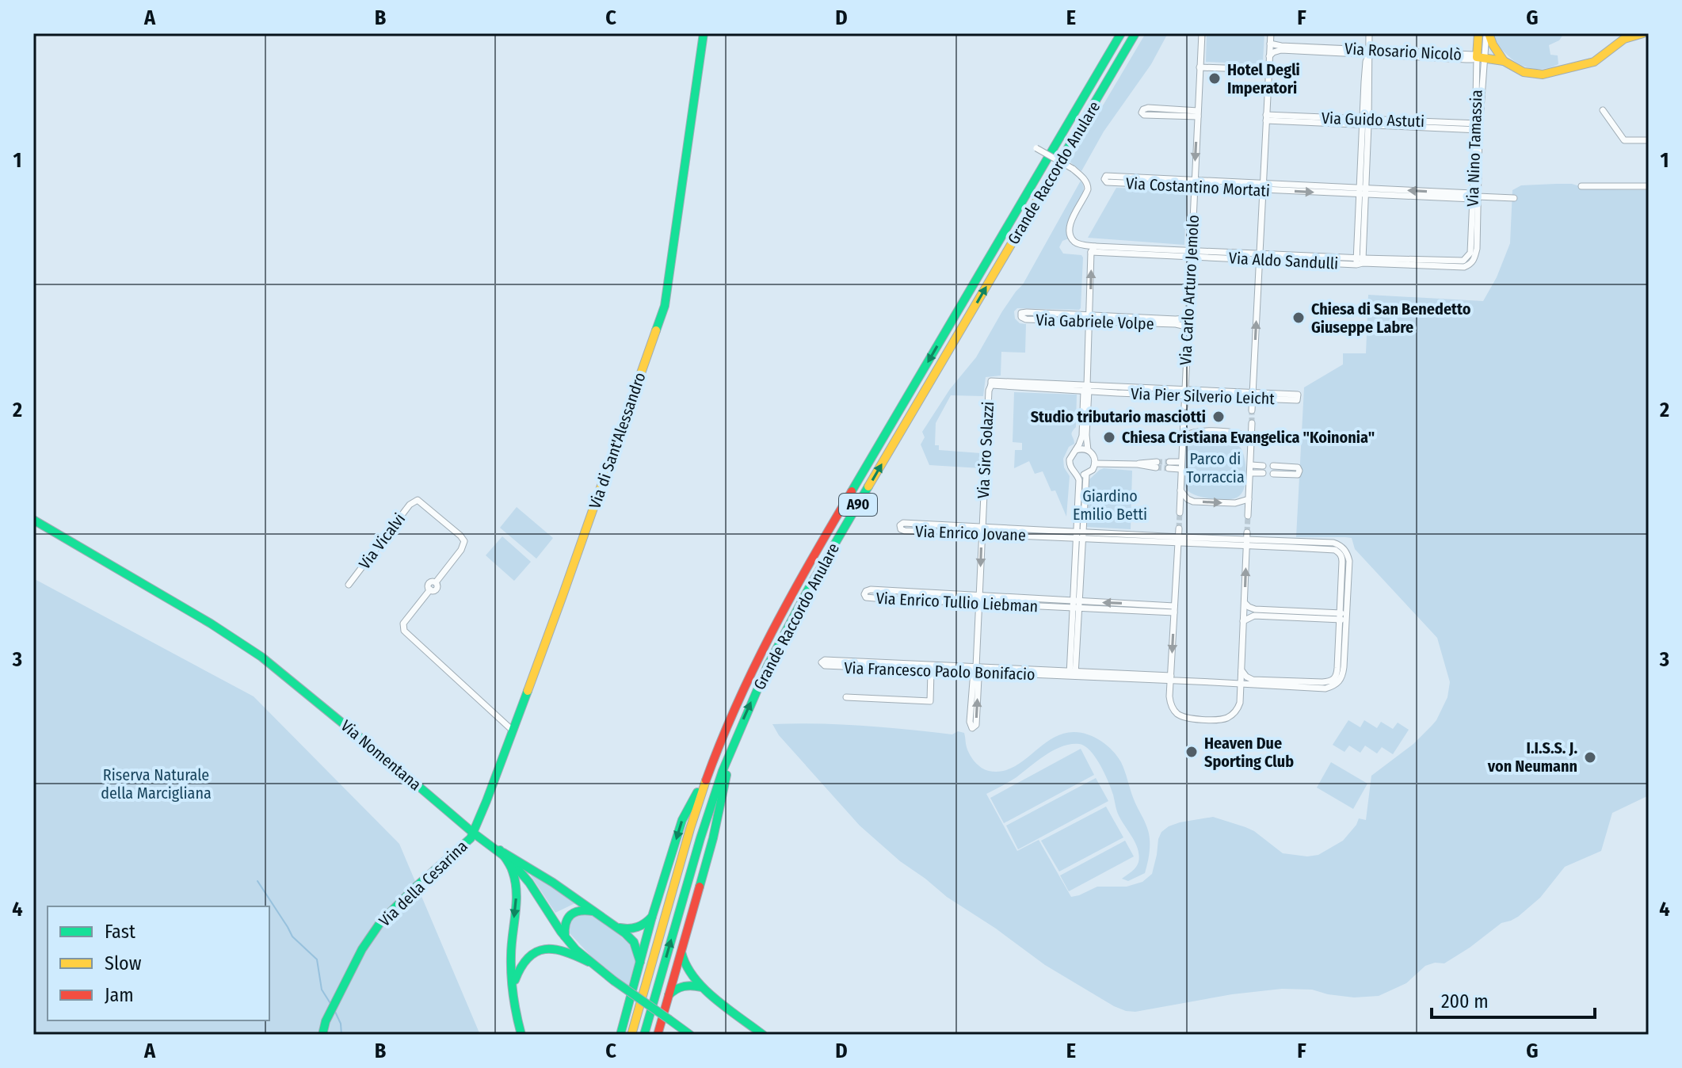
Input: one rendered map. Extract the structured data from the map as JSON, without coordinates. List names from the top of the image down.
{
  "streets": {
    "main road": [
      "Via Nino Tamassia",
      "Grande Raccordo Anulare",
      "Via di Sant'Alessandro",
      "A90",
      "Via Nomentana",
      "Via della Cesarina"
    ],
    "street": [
      "Via Rosario Nicolò",
      "Via Guido Astuti",
      "Via Costantino Mortati",
      "Via Aldo Sandulli",
      "Via Carlo Arturo Jemolo",
      "Via Gabriele Volpe",
      "Via Pier Silverio Leicht",
      "Via Siro Solazzi",
      "Via Enrico Jovane",
      "Via Vicalvi",
      "Via Enrico Tullio Liebman",
      "Via Francesco Paolo Bonifacio"
    ]
  },
  "crossings": [
    ["Via Rosario Nicolò", "Via Nino Tamassia"],
    ["Via Guido Astuti", "Via Nino Tamassia"],
    ["Via Nino Tamassia", "Via Costantino Mortati"],
    ["Via Nino Tamassia", "Via Aldo Sandulli"],
    ["Via Costantino Mortati", "Via Carlo Arturo Jemolo"],
    ["Via Aldo Sandulli", "Via Carlo Arturo Jemolo"],
    ["Via Carlo Arturo Jemolo", "Via Gabriele Volpe"],
    ["Via Carlo Arturo Jemolo", "Via Pier Silverio Leicht"],
    ["Via Pier Silverio Leicht", "Via Siro Solazzi"],
    ["Via di Sant'Alessandro", "Via Vicalvi"],
    ["Via di Sant'Alessandro", "Via Nomentana"],
    ["Via di Sant'Alessandro", "Via della Cesarina"],
    ["Via Siro Solazzi", "Via Enrico Jovane"],
    ["Via Siro Solazzi", "Via Enrico Tullio Liebman"],
    ["Via Siro Solazzi", "Via Francesco Paolo Bonifacio"],
    ["Via Nomentana", "Via della Cesarina"]
  ],
  "parks": ["Parco di Torraccia", "Giardino Emilio Betti", "Riserva Naturale della Marcigliana"],
  "places": [
    "Hotel Degli Imperatori",
    "Chiesa di San Benedetto Giuseppe Labre",
    "Studio tributario masciotti",
    "Chiesa Cristiana Evangelica \"Koinonia\"",
    "Heaven Due Sporting Club",
    "I.I.S.S. J. von Neumann"
  ],
  "legend": ["Fast", "Slow", "Jam"],
  "scale_bar": "200 m",
  "grid": {
    "columns": [
      "A",
      "B",
      "C",
      "D",
      "E",
      "F",
      "G"
    ],
    "rows": [
      "1",
      "2",
      "3",
      "4"
    ]
  }
}
